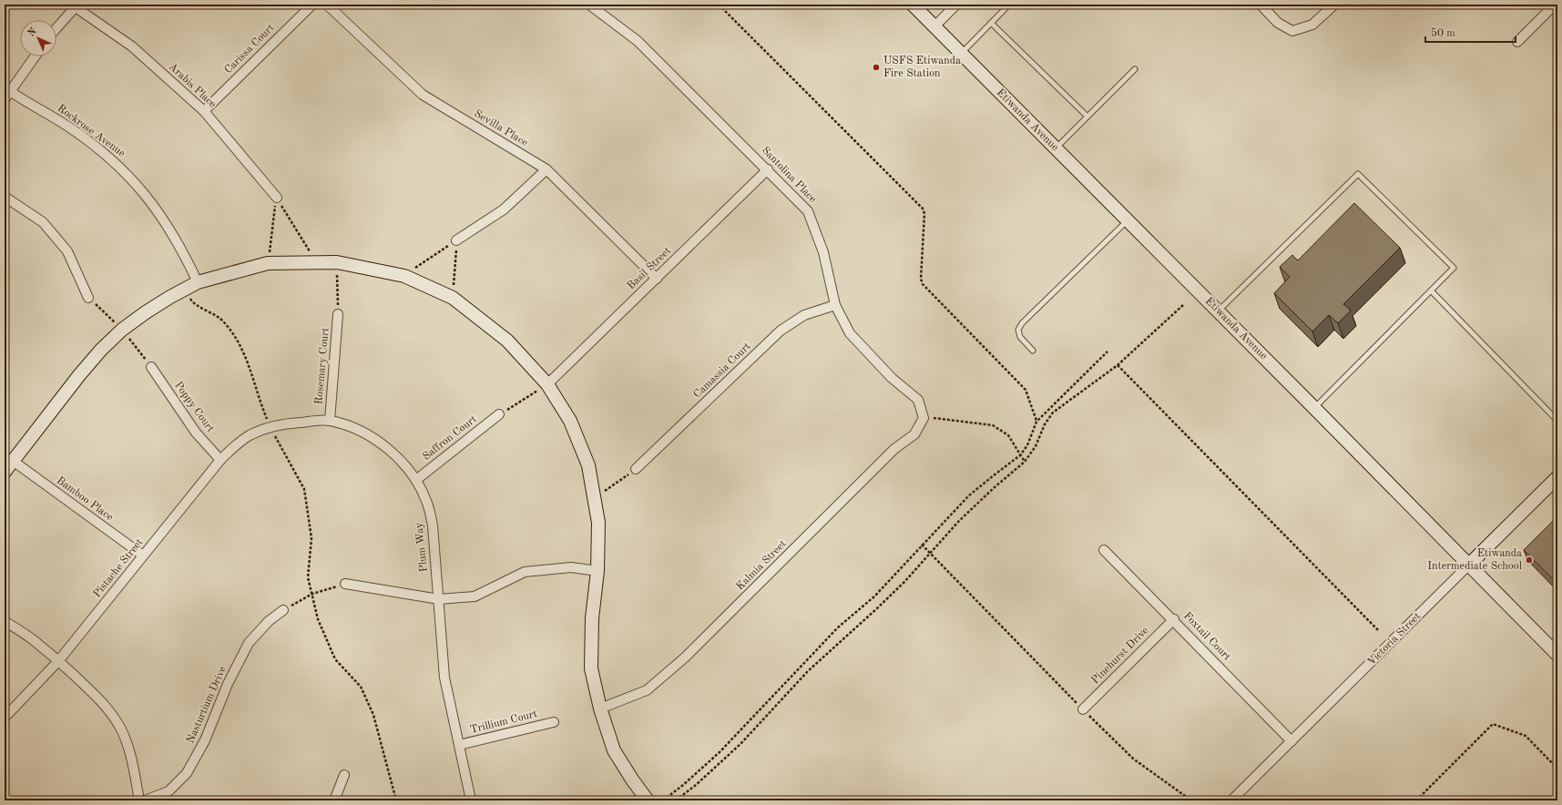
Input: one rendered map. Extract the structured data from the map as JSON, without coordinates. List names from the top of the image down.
{
  "streets": {
    "street": [
      "Carissa Court",
      "Arabis Place",
      "Etiwanda Avenue",
      "Sevilla Place",
      "Rockrose Avenue",
      "Santolina Place",
      "Basil Street",
      "Rosemary Court",
      "Camassia Court",
      "Poppy Court",
      "Saffron Court",
      "Bamboo Place",
      "Plum Way",
      "Kalmia Street",
      "Pistache Street",
      "Foxtail Court",
      "Victoria Street",
      "Pinehurst Drive",
      "Nasturtium Drive",
      "Trillium Court"
    ]
  },
  "crossings": [
    ["Carissa Court", "Arabis Place"],
    ["Etiwanda Avenue", "Victoria Street"],
    ["Sevilla Place", "Basil Street"],
    ["Santolina Place", "Basil Street"],
    ["Santolina Place", "Camassia Court"],
    ["Santolina Place", "Kalmia Street"],
    ["Rosemary Court", "Plum Way"],
    ["Poppy Court", "Pistache Street"],
    ["Saffron Court", "Plum Way"],
    ["Bamboo Place", "Pistache Street"],
    ["Plum Way", "Pistache Street"],
    ["Plum Way", "Trillium Court"],
    ["Foxtail Court", "Victoria Street"],
    ["Foxtail Court", "Pinehurst Drive"]
  ],
  "places": ["USFS Etiwanda Fire Station", "Etiwanda Intermediate School"],
  "scale_bar": "50 m",
  "north": "top left"
}
